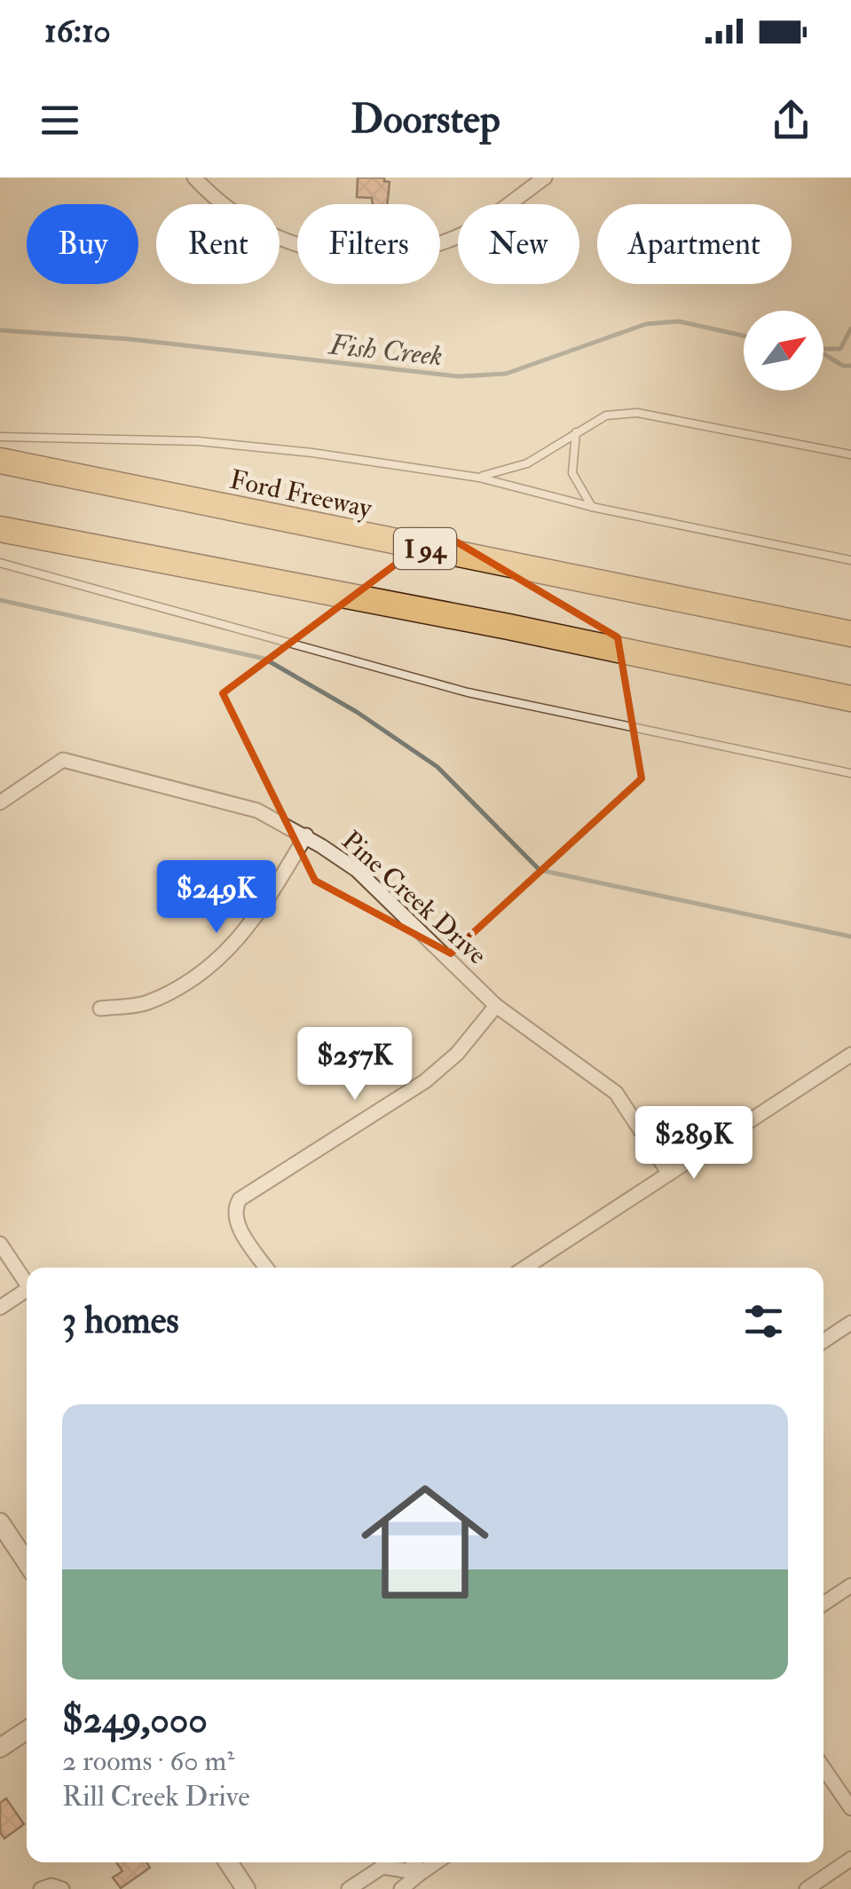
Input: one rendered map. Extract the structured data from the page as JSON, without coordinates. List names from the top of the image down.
{
  "streets": {
    "highway": ["Ford Freeway", "I 94"],
    "street": ["Pine Creek Drive"]
  },
  "water": ["Fish Creek"],
  "north": "top right",
  "page": {
    "status": "16:10",
    "header": "Doorstep",
    "chip": [
      "Buy",
      "Rent",
      "Filters",
      "New",
      "Apartment"
    ],
    "price": ["$249K", "$257K", "$289K"],
    "heading": "3 homes",
    "list": [
      {
        "name": "$249,000",
        "note": "2 rooms · 60 m² · Rill Creek Drive"
      }
    ]
  }
}
